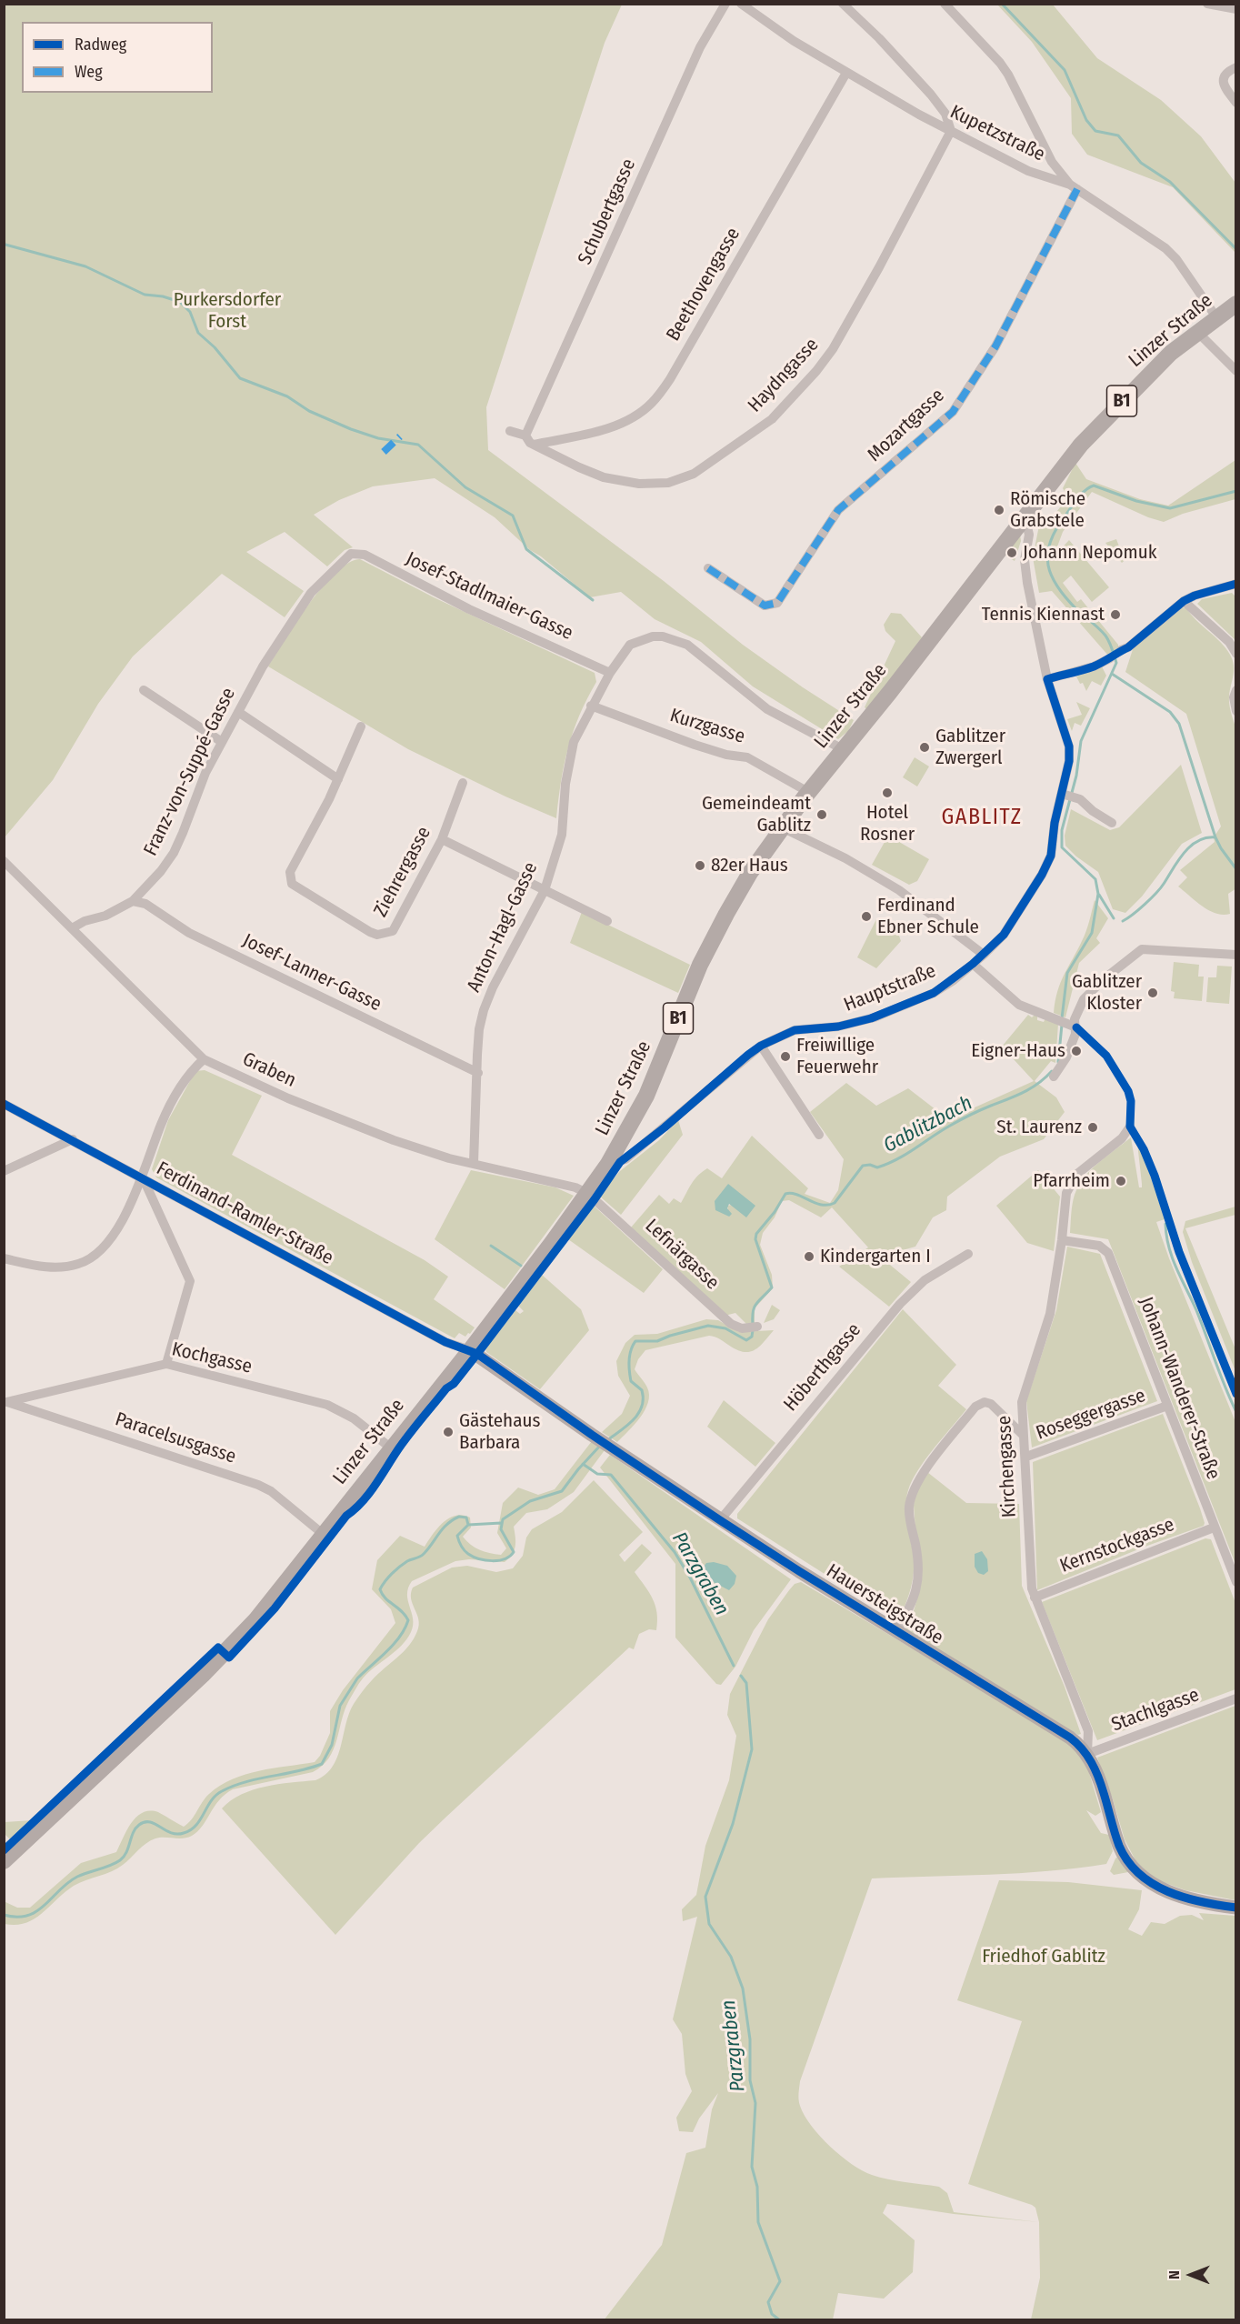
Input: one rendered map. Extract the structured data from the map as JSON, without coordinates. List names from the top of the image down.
{
  "streets": {
    "main road": ["Linzer Straße", "B1"],
    "street": [
      "Kupetzstraße",
      "Schubertgasse",
      "Beethovengasse",
      "Haydngasse",
      "Mozartgasse",
      "Josef-Stadlmaier-Gasse",
      "Kurzgasse",
      "Franz-von-Suppé-Gasse",
      "Ziehrergasse",
      "Anton-Hagl-Gasse",
      "Josef-Lanner-Gasse",
      "Hauptstraße",
      "Graben",
      "Ferdinand-Ramler-Straße",
      "Lefnärgasse",
      "Kochgasse",
      "Höberthgasse",
      "Johann-Wanderer-Straße",
      "Roseggergasse",
      "Paracelsusgasse",
      "Kirchengasse",
      "Kernstockgasse",
      "Hauersteigstraße",
      "Stachlgasse"
    ]
  },
  "crossings": [
    ["Kupetzstraße", "Beethovengasse"],
    ["Kupetzstraße", "Linzer Straße"],
    ["Kupetzstraße", "Haydngasse"],
    ["Kupetzstraße", "Mozartgasse"],
    ["Schubertgasse", "Haydngasse"],
    ["Beethovengasse", "Haydngasse"],
    ["Linzer Straße", "Kurzgasse"],
    ["Linzer Straße", "Anton-Hagl-Gasse"],
    ["Linzer Straße", "Hauptstraße"],
    ["Linzer Straße", "Graben"],
    ["Linzer Straße", "Ferdinand-Ramler-Straße"],
    ["Linzer Straße", "Lefnärgasse"],
    ["Linzer Straße", "Kochgasse"],
    ["Linzer Straße", "Paracelsusgasse"],
    ["Linzer Straße", "Hauersteigstraße"],
    ["Josef-Stadlmaier-Gasse", "Franz-von-Suppé-Gasse"],
    ["Josef-Stadlmaier-Gasse", "Anton-Hagl-Gasse"],
    ["Kurzgasse", "Anton-Hagl-Gasse"],
    ["Franz-von-Suppé-Gasse", "Josef-Lanner-Gasse"],
    ["Franz-von-Suppé-Gasse", "Graben"],
    ["Anton-Hagl-Gasse", "Josef-Lanner-Gasse"],
    ["Anton-Hagl-Gasse", "Graben"],
    ["Graben", "Lefnärgasse"],
    ["Ferdinand-Ramler-Straße", "Hauersteigstraße"],
    ["Kochgasse", "Paracelsusgasse"],
    ["Höberthgasse", "Hauersteigstraße"],
    ["Johann-Wanderer-Straße", "Roseggergasse"],
    ["Johann-Wanderer-Straße", "Kirchengasse"],
    ["Johann-Wanderer-Straße", "Kernstockgasse"],
    ["Roseggergasse", "Kirchengasse"],
    ["Kirchengasse", "Kernstockgasse"],
    ["Kirchengasse", "Hauersteigstraße"],
    ["Kirchengasse", "Stachlgasse"],
    ["Hauersteigstraße", "Stachlgasse"]
  ],
  "districts": ["GABLITZ"],
  "water": ["Gablitzbach", "Parzgraben"],
  "parks": ["Purkersdorfer Forst", "Friedhof Gablitz"],
  "places": [
    "Römische Grabstele",
    "Johann Nepomuk",
    "Tennis Kiennast",
    "Gablitzer Zwergerl",
    "Hotel Rosner",
    "Gemeindeamt Gablitz",
    "82er Haus",
    "Ferdinand Ebner Schule",
    "Gablitzer Kloster",
    "Eigner-Haus",
    "Freiwillige Feuerwehr",
    "St. Laurenz",
    "Pfarrheim",
    "Kindergarten I",
    "Gästehaus Barbara"
  ],
  "legend": ["Radweg", "Weg"],
  "north": "left"
}
